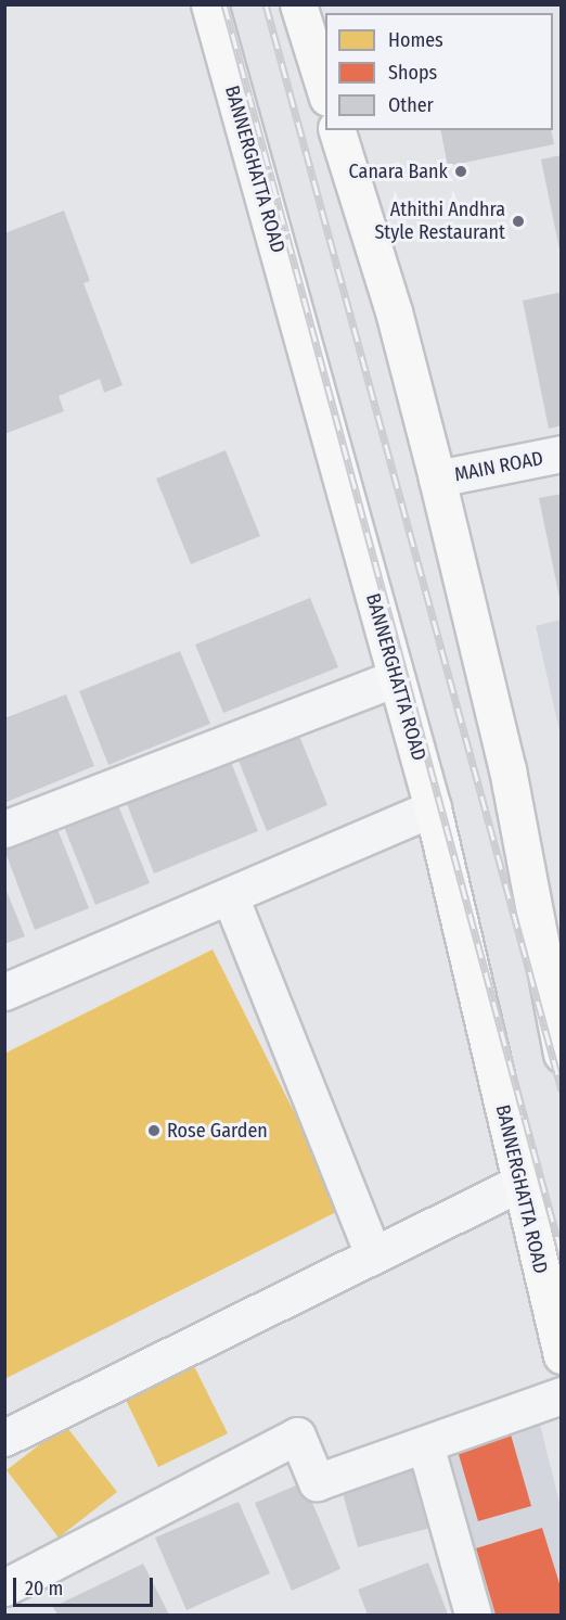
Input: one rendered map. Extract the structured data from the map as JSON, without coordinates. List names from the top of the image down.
{
  "streets": {
    "main road": ["BANNERGHATTA ROAD"],
    "street": ["MAIN ROAD"]
  },
  "places": ["Canara Bank", "Athithi Andhra Style Restaurant", "Rose Garden"],
  "legend": ["Homes", "Shops", "Other"],
  "scale_bar": "20 m"
}
